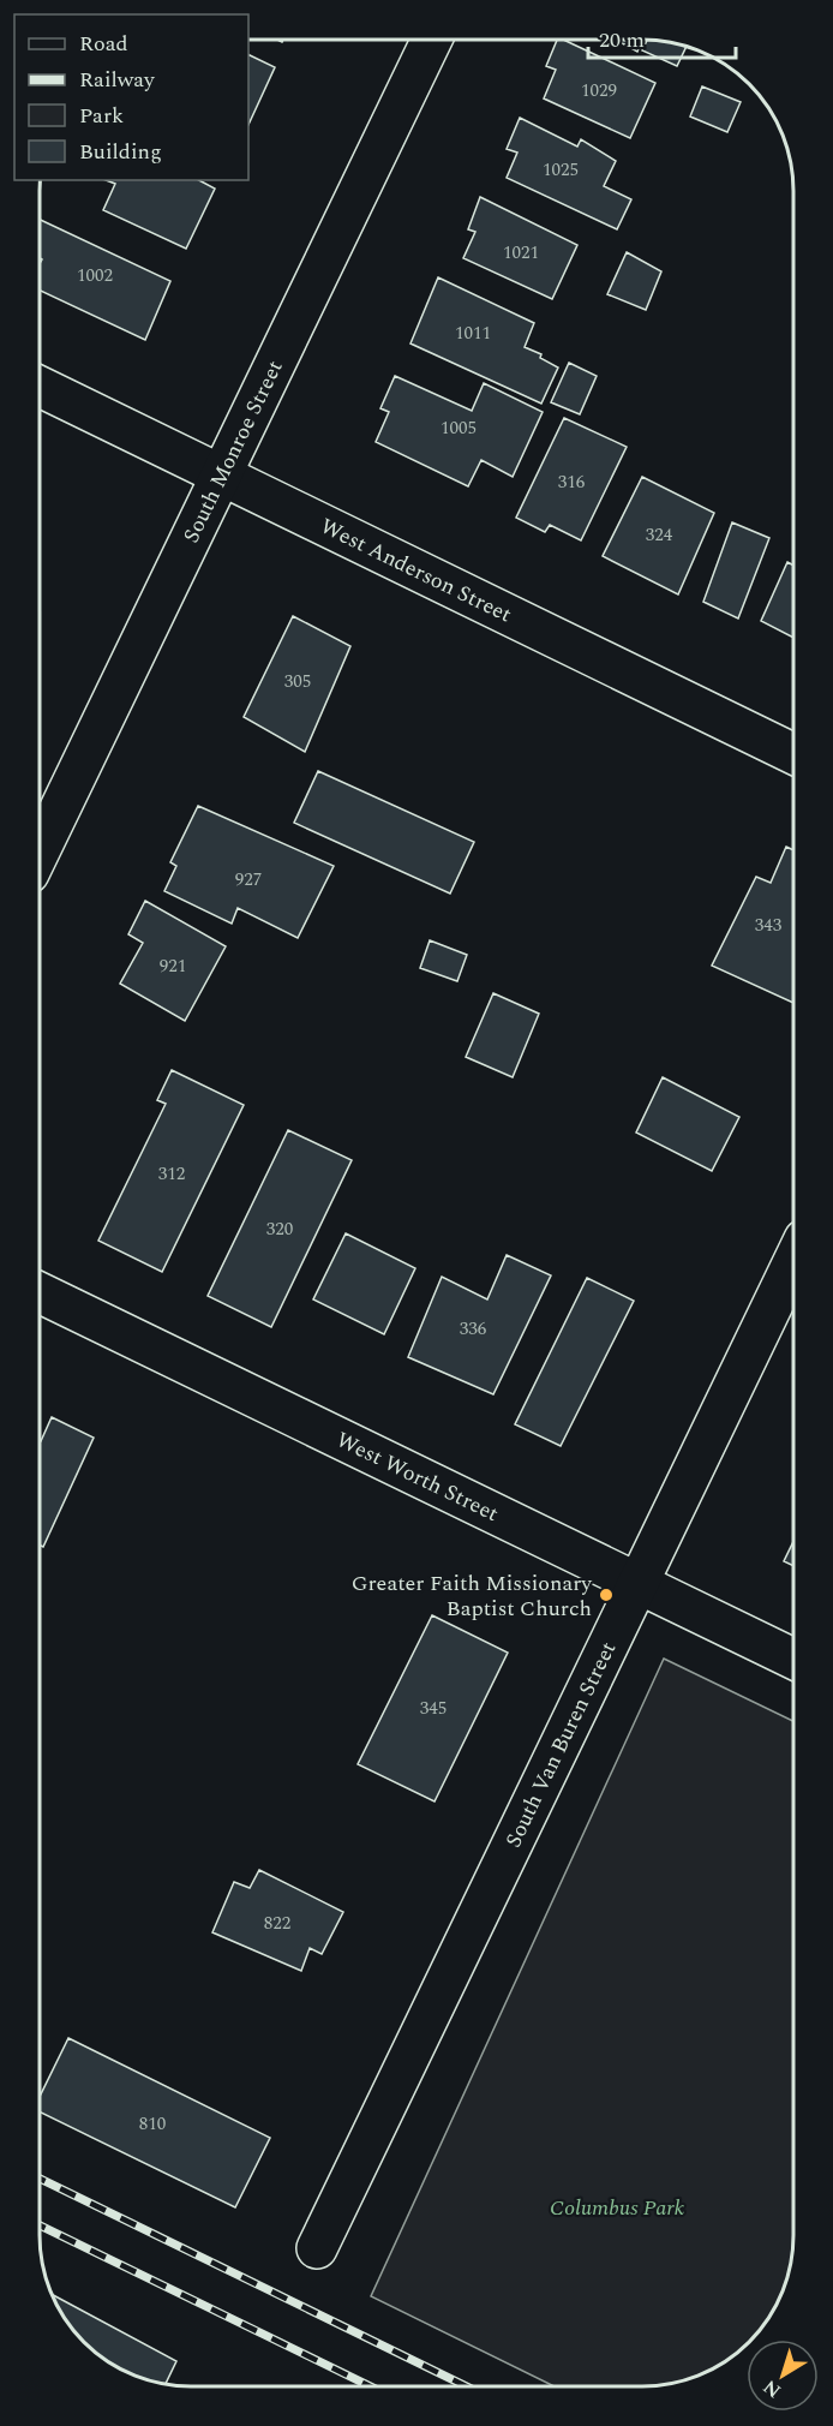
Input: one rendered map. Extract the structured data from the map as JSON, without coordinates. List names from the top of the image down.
{
  "streets": {
    "street": [
      "South Monroe Street",
      "West Anderson Street",
      "West Worth Street",
      "South Van Buren Street"
    ]
  },
  "crossings": [
    ["South Monroe Street", "West Anderson Street"],
    ["West Worth Street", "South Van Buren Street"]
  ],
  "parks": ["Columbus Park"],
  "places": ["Greater Faith Missionary Baptist Church"],
  "house_numbers": [
    "1029",
    "1025",
    "1021",
    "1002",
    "1011",
    "1005",
    "316",
    "324",
    "305",
    "927",
    "343",
    "921",
    "312",
    "320",
    "336",
    "345",
    "822",
    "810"
  ],
  "legend": [
    "Road",
    "Railway",
    "Park",
    "Building"
  ],
  "scale_bar": "20 m",
  "north": "bottom left"
}
